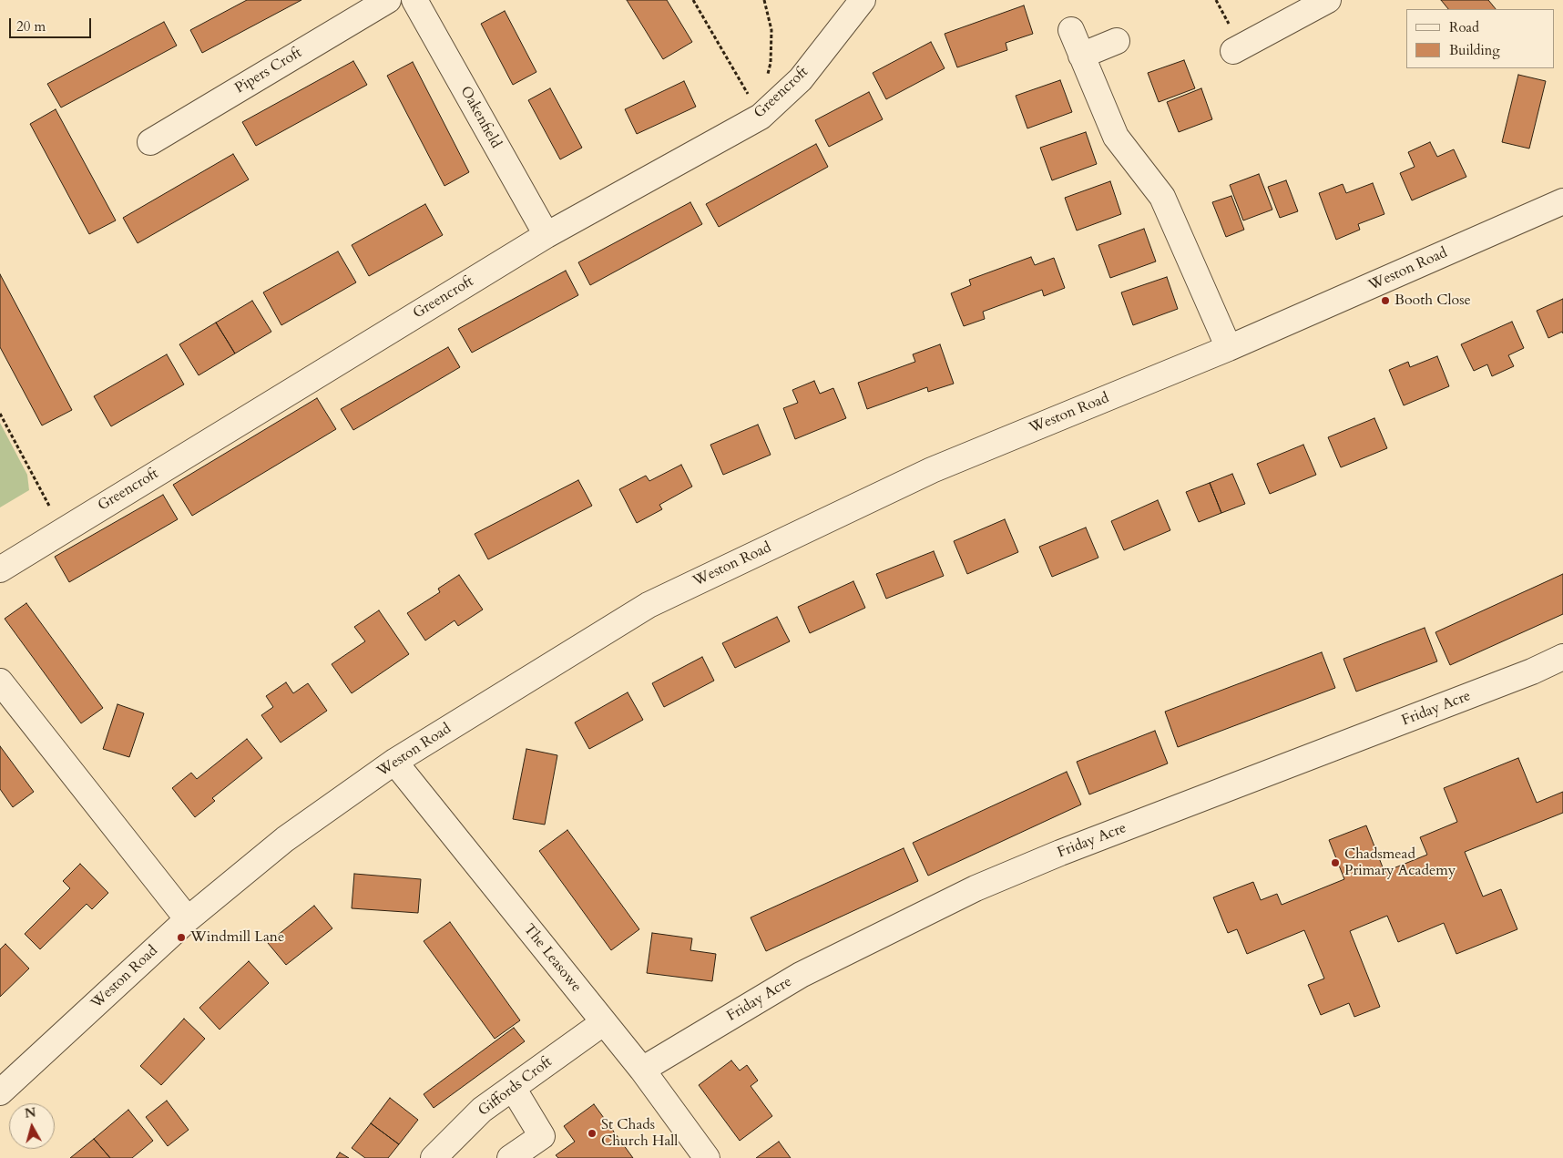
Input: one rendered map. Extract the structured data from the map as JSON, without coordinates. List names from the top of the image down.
{
  "streets": {
    "street": [
      "Pipers Croft",
      "Greencroft",
      "Oakenfield",
      "Weston Road",
      "Friday Acre",
      "The Leasowe",
      "Giffords Croft"
    ]
  },
  "crossings": [
    ["Greencroft", "Oakenfield"],
    ["Weston Road", "The Leasowe"],
    ["Friday Acre", "The Leasowe"],
    ["The Leasowe", "Giffords Croft"]
  ],
  "places": [
    "Booth Close",
    "Chadsmead Primary Academy",
    "Windmill Lane",
    "St Chads Church Hall"
  ],
  "legend": ["Road", "Building"],
  "scale_bar": "20 m",
  "north": "top"
}
